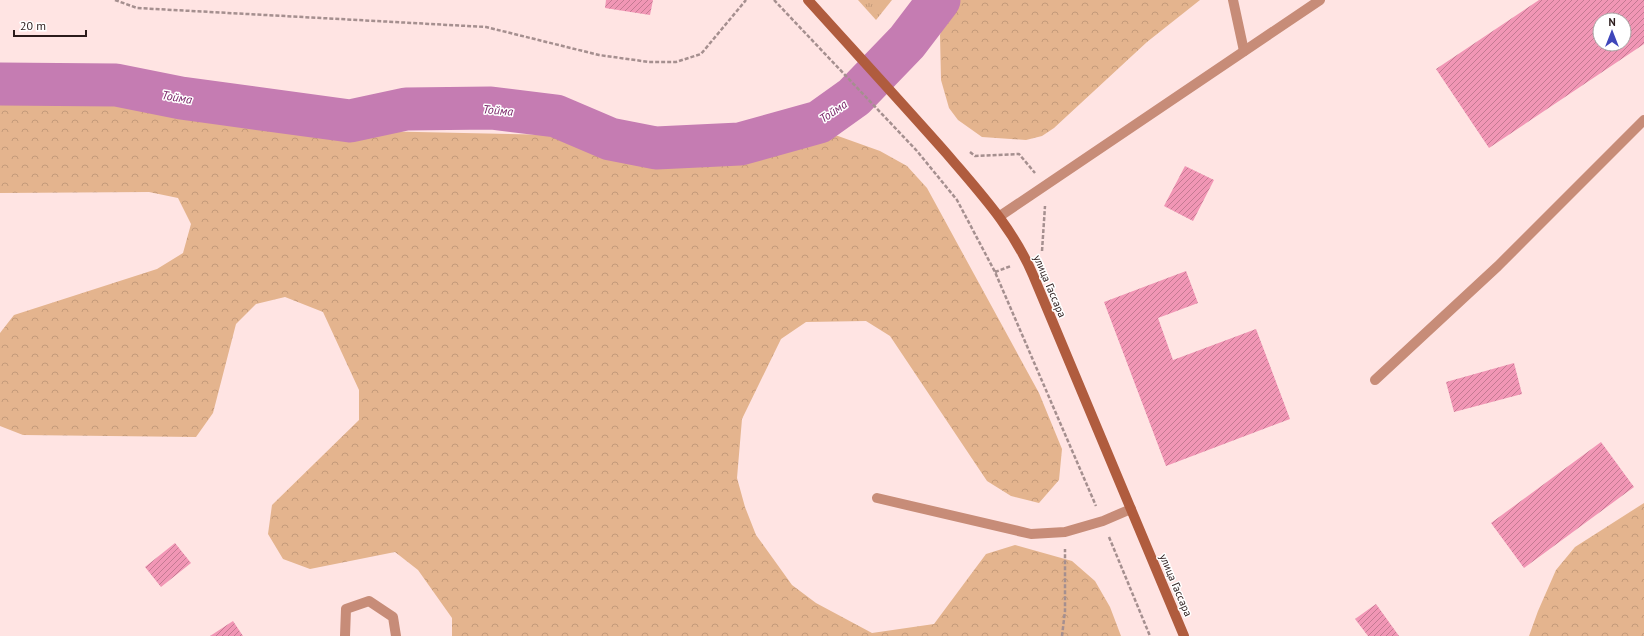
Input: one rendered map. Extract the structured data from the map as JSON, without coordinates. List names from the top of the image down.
{
  "streets": {
    "main road": ["улица Гассара"]
  },
  "water": ["Тойма"],
  "scale_bar": "20 m",
  "north": "top"
}
